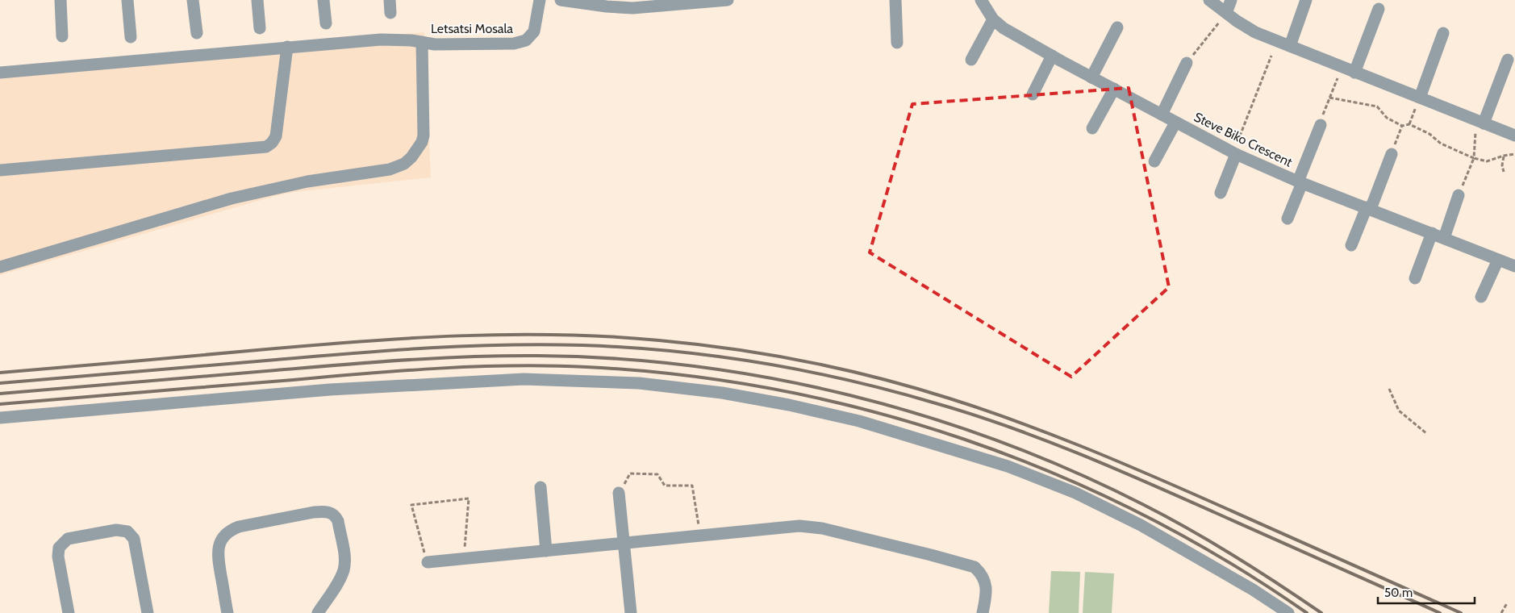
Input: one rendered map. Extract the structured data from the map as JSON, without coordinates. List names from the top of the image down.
{
  "streets": {
    "street": ["Letsatsi Mosala", "Steve Biko Crescent"]
  },
  "scale_bar": "50 m"
}
